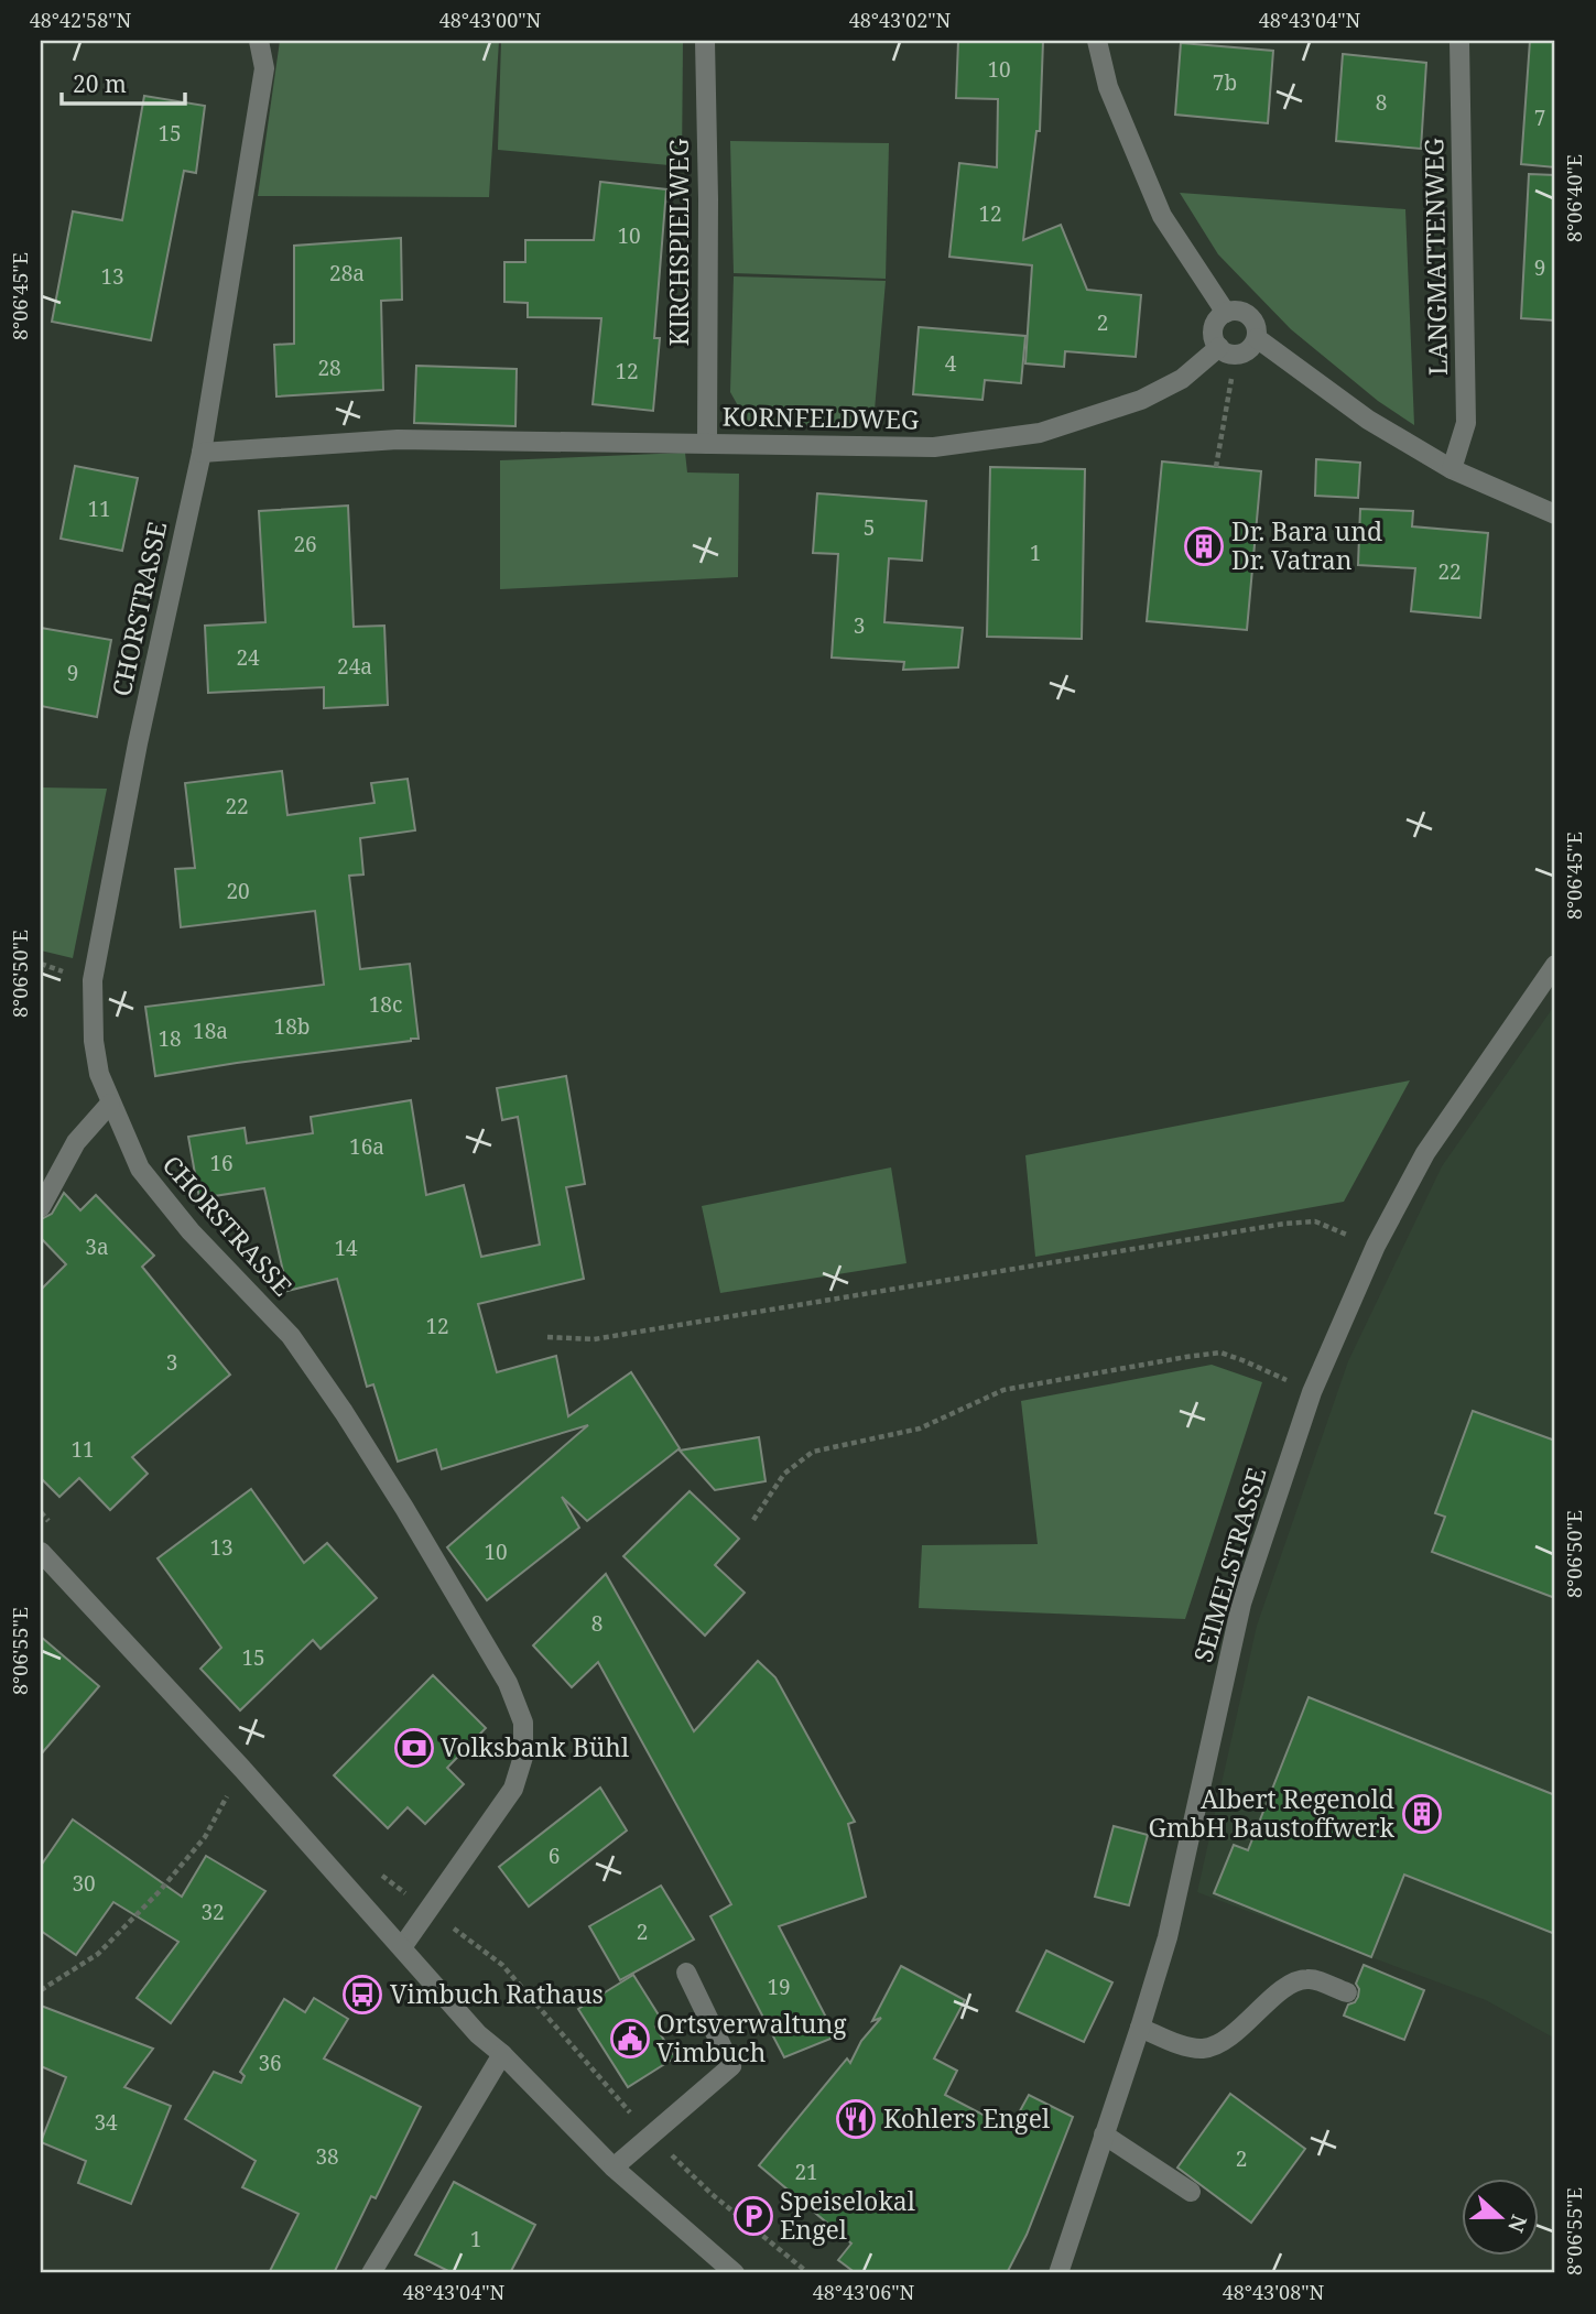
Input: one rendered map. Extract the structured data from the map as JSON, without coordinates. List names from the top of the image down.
{
  "streets": {
    "street": [
      "KIRCHSPIELWEG",
      "LANGMATTENWEG",
      "KORNFELDWEG",
      "CHORSTRASSE",
      "SEIMELSTRASSE"
    ]
  },
  "crossings": [
    ["KIRCHSPIELWEG", "KORNFELDWEG"],
    ["KORNFELDWEG", "CHORSTRASSE"]
  ],
  "places": {
    "building": ["Dr. Bara und Dr. Vatran", "Albert Regenold GmbH Baustoffwerk"],
    "bank": ["Volksbank Bühl"],
    "bus stop": ["Vimbuch Rathaus"],
    "public building": ["Ortsverwaltung Vimbuch"],
    "restaurant": ["Kohlers Engel"],
    "parking": ["Speiselokal Engel"]
  },
  "house_numbers": [
    "10",
    "7b",
    "8",
    "7",
    "15",
    "12",
    "10",
    "9",
    "28a",
    "13",
    "2",
    "4",
    "28",
    "12",
    "11",
    "5",
    "26",
    "1",
    "22",
    "3",
    "24",
    "24a",
    "9",
    "22",
    "20",
    "18c",
    "18b",
    "18a",
    "18",
    "16a",
    "16",
    "3a",
    "14",
    "12",
    "3",
    "11",
    "13",
    "10",
    "8",
    "15",
    "6",
    "30",
    "32",
    "2",
    "19",
    "36",
    "34",
    "38",
    "2",
    "21",
    "1"
  ],
  "scale_bar": "20 m",
  "north": "right",
  "coordinates": [
    "48°42'58\"N",
    "48°43'00\"N",
    "48°43'02\"N",
    "48°43'04\"N",
    "8°06'40\"E",
    "8°06'45\"E",
    "8°06'50\"E",
    "8°06'55\"E",
    "48°43'06\"N",
    "48°43'08\"N"
  ]
}
